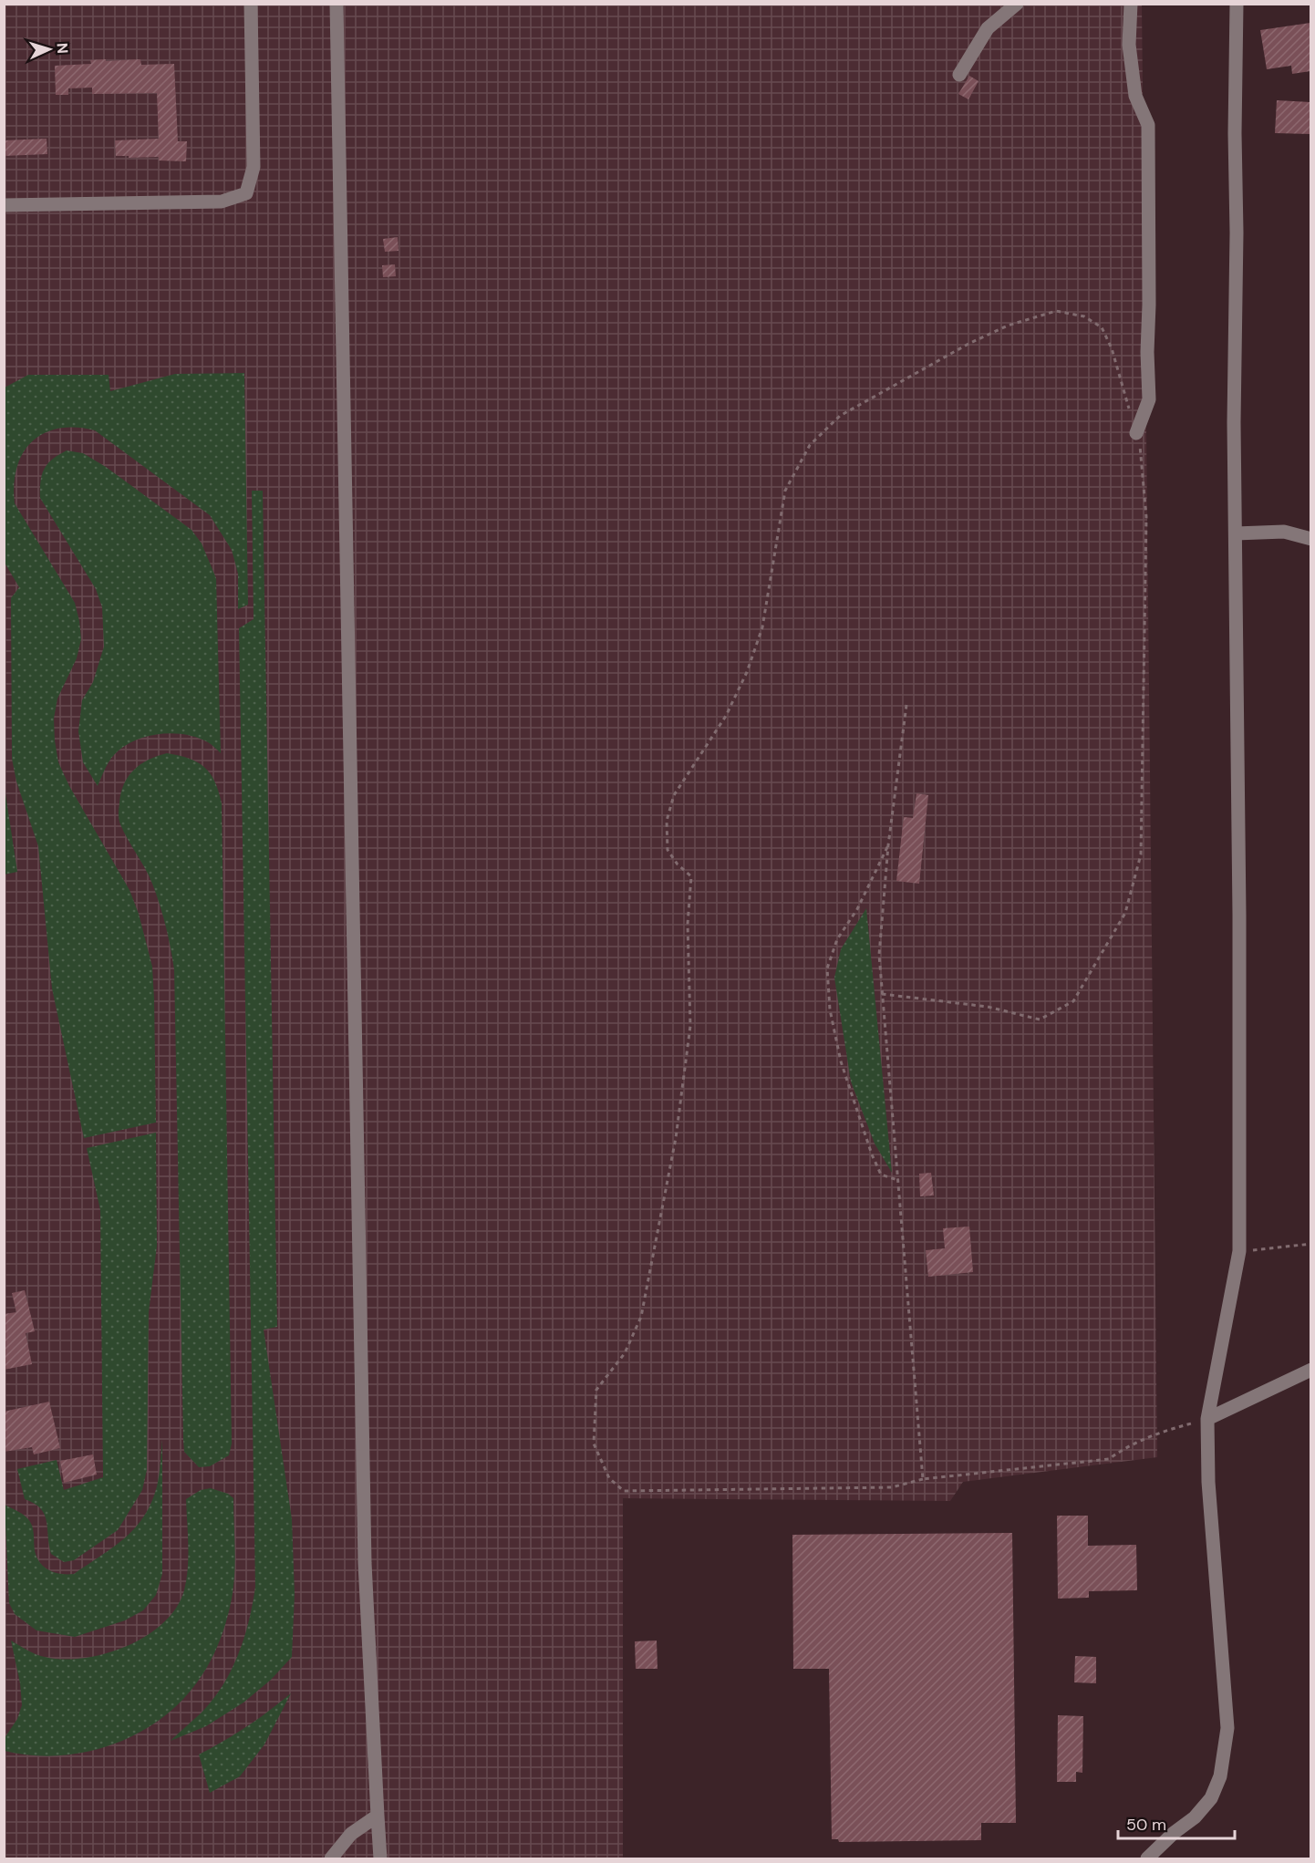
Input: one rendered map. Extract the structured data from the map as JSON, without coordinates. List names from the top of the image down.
{
  "scale_bar": "50 m",
  "north": "right"
}
